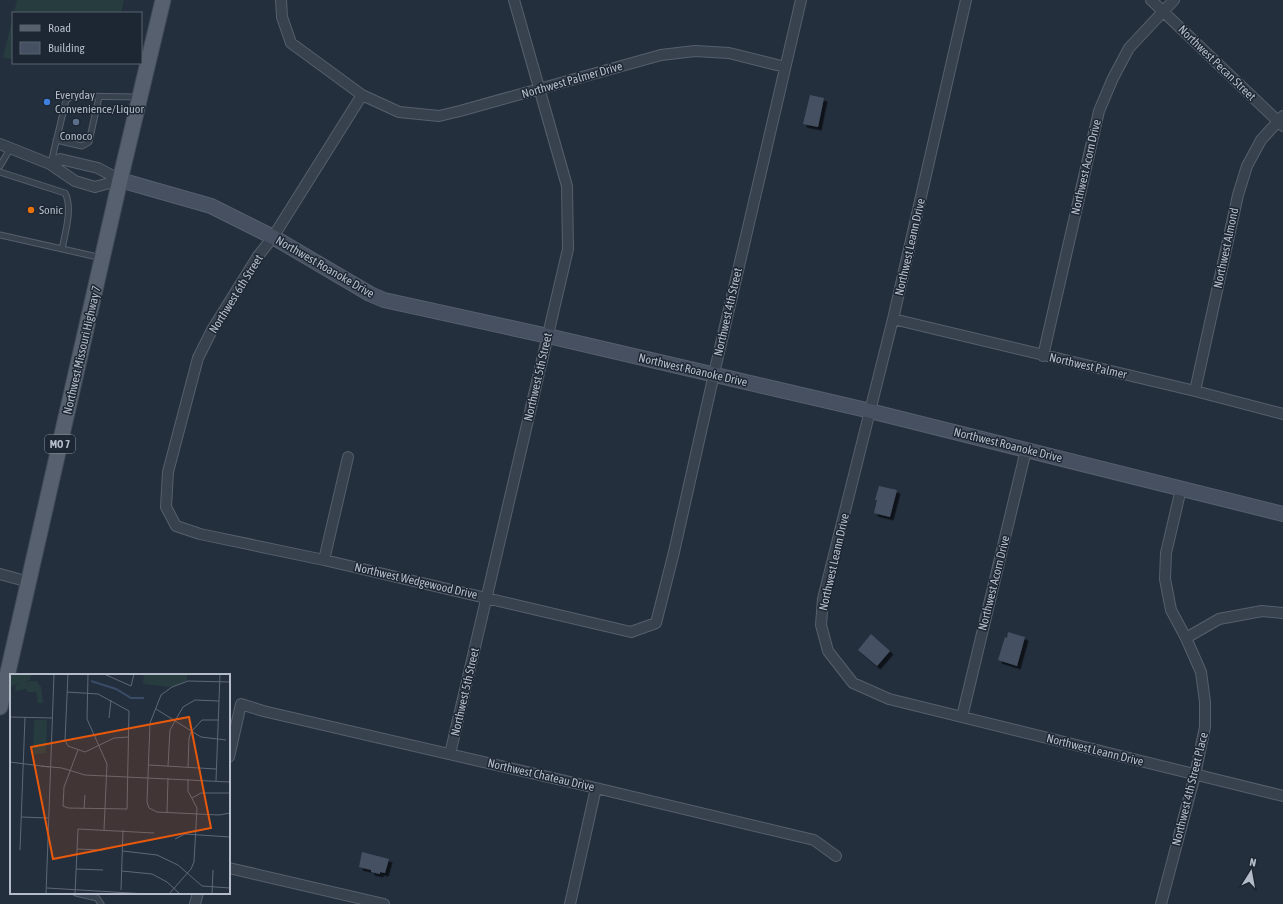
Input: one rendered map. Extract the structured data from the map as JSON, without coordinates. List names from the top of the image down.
{
  "streets": {
    "main road": ["Northwest Missouri Highway 7", "MO 7"],
    "street": [
      "Northwest Pecan Street",
      "Northwest Palmer Drive",
      "Northwest Acorn Drive",
      "Northwest Leann Drive",
      "Northwest Almond",
      "Northwest Roanoke Drive",
      "Northwest 6th Street",
      "Northwest 4th Street",
      "Northwest Palmer",
      "Northwest 5th Street",
      "Northwest Wedgewood Drive",
      "Northwest Chateau Drive",
      "Northwest 4th Street Place"
    ]
  },
  "crossings": [
    ["Northwest Pecan Street", "Northwest Acorn Drive"],
    ["Northwest Pecan Street", "Northwest Almond"],
    ["Northwest Palmer Drive", "Northwest 6th Street"],
    ["Northwest Palmer Drive", "Northwest 4th Street"],
    ["Northwest Palmer Drive", "Northwest 5th Street"],
    ["Northwest Acorn Drive", "Northwest Leann Drive"],
    ["Northwest Acorn Drive", "Northwest Roanoke Drive"],
    ["Northwest Acorn Drive", "Northwest Palmer"],
    ["Northwest Leann Drive", "Northwest Roanoke Drive"],
    ["Northwest Leann Drive", "Northwest Palmer"],
    ["Northwest Leann Drive", "Northwest 4th Street Place"],
    ["Northwest Almond", "Northwest Palmer"],
    ["Northwest Roanoke Drive", "Northwest 6th Street"],
    ["Northwest Roanoke Drive", "Northwest 4th Street"],
    ["Northwest Roanoke Drive", "Northwest Missouri Highway 7"],
    ["Northwest Roanoke Drive", "Northwest 5th Street"],
    ["Northwest Roanoke Drive", "MO 7"],
    ["Northwest Roanoke Drive", "Northwest 4th Street Place"],
    ["Northwest 6th Street", "Northwest Wedgewood Drive"],
    ["Northwest 4th Street", "Northwest Wedgewood Drive"],
    ["Northwest Missouri Highway 7", "MO 7"],
    ["Northwest 5th Street", "Northwest Wedgewood Drive"],
    ["Northwest 5th Street", "Northwest Chateau Drive"]
  ],
  "places": ["Everyday Convenience/Liquor", "Conoco", "Sonic"],
  "legend": ["Road", "Building"],
  "north": "top"
}
